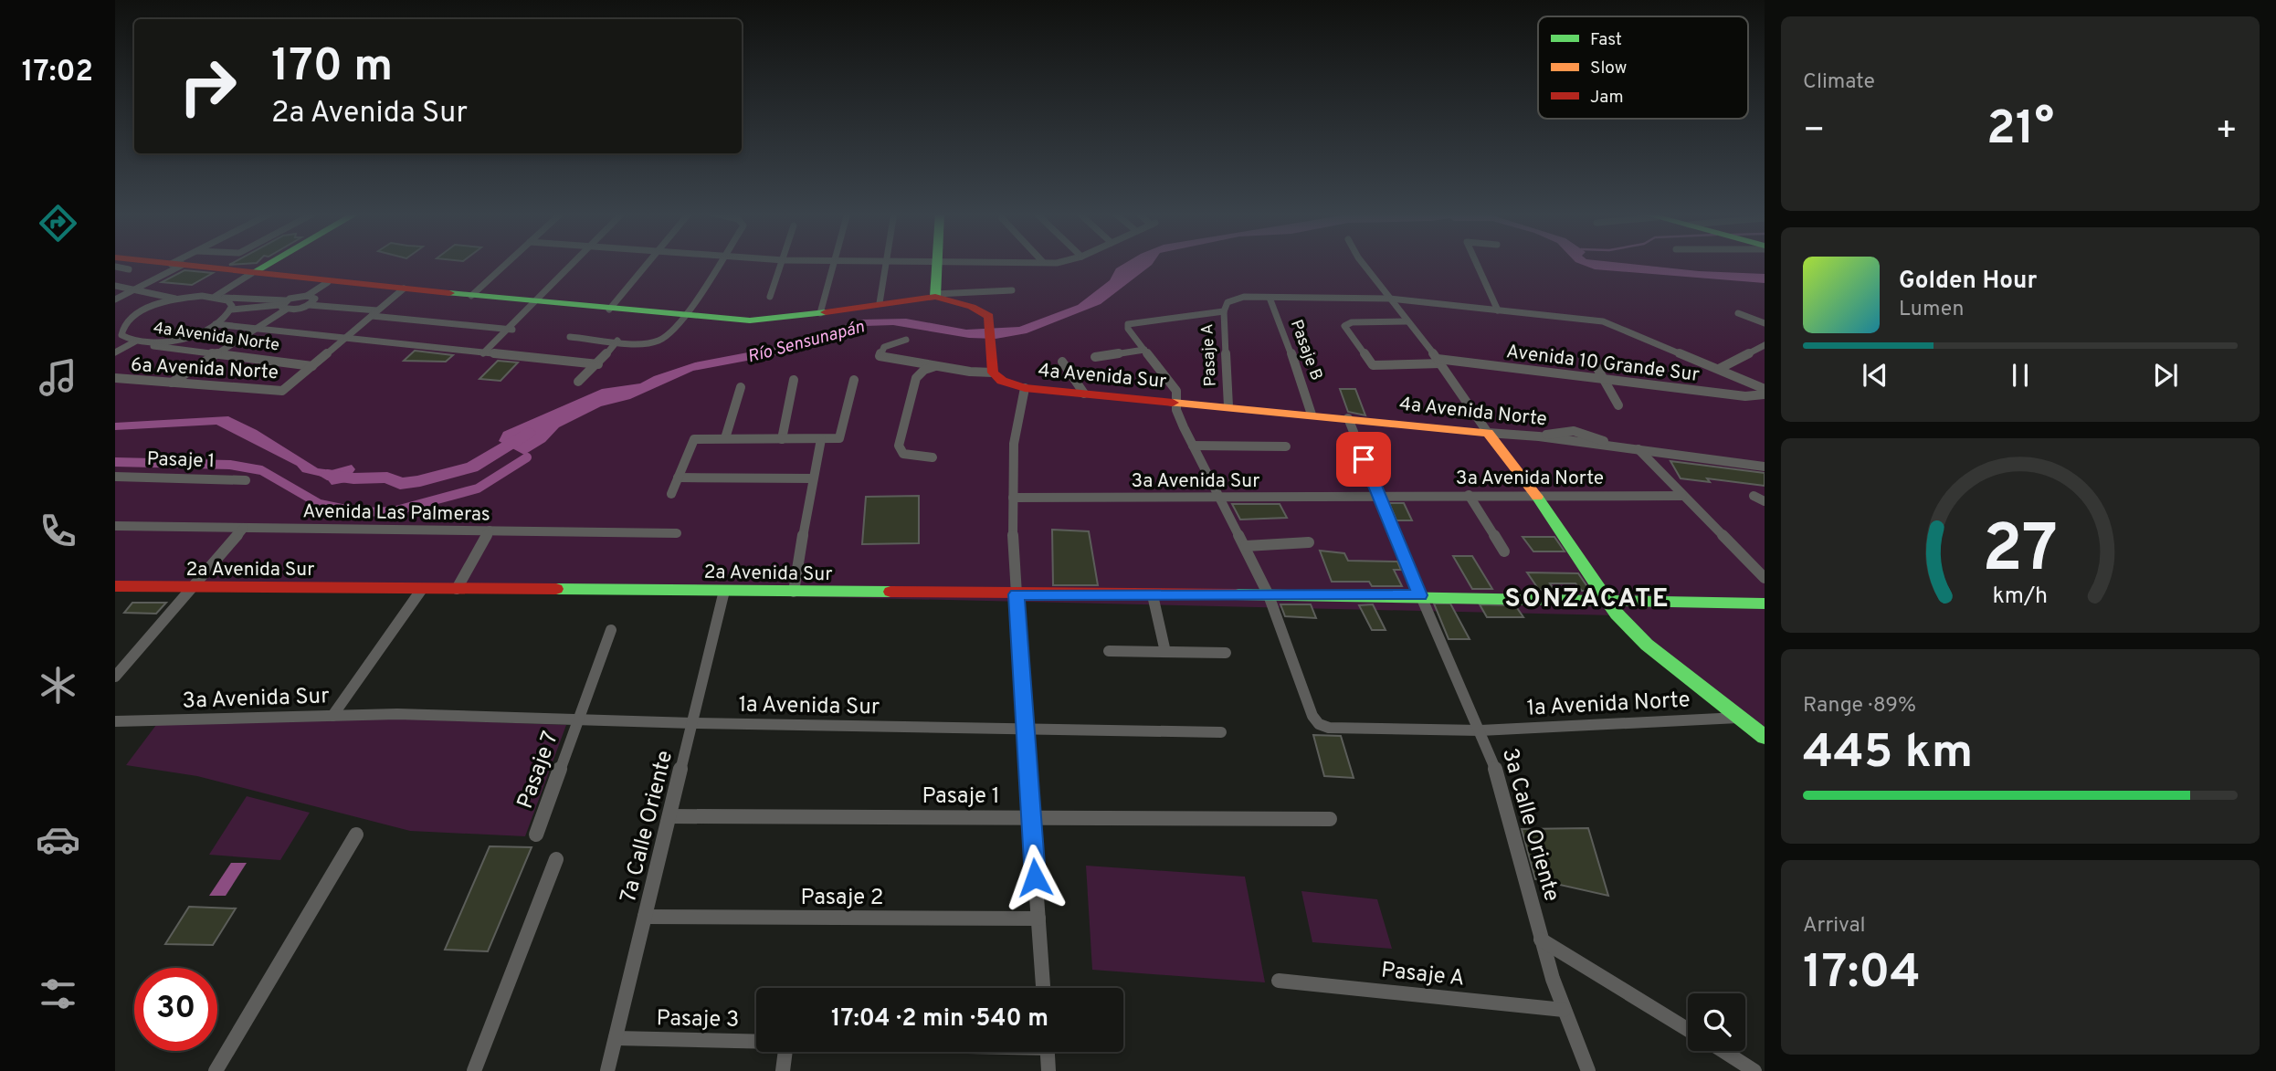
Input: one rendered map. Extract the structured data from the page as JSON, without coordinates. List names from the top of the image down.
{
  "streets": {
    "main road": ["4a Avenida Norte", "4a Avenida Sur", "2a Avenida Sur"],
    "street": [
      "Pasaje B",
      "Pasaje A",
      "Avenida 10 Grande Sur",
      "6a Avenida Norte",
      "Pasaje 1",
      "3a Avenida Norte",
      "3a Avenida Sur",
      "Avenida Las Palmeras",
      "1a Avenida Norte",
      "1a Avenida Sur",
      "Pasaje 7",
      "3a Calle Oriente",
      "7a Calle Oriente",
      "Pasaje 2",
      "Pasaje 3"
    ]
  },
  "crossings": [
    ["4a Avenida Norte", "Pasaje B"],
    ["4a Avenida Norte", "Pasaje A"],
    ["4a Avenida Norte", "6a Avenida Norte"],
    ["4a Avenida Norte", "4a Avenida Sur"],
    ["4a Avenida Norte", "3a Calle Oriente"],
    ["Pasaje B", "Pasaje A"],
    ["Pasaje A", "3a Calle Oriente"],
    ["Pasaje 1", "7a Calle Oriente"],
    ["3a Avenida Norte", "3a Avenida Sur"],
    ["3a Avenida Norte", "3a Calle Oriente"],
    ["3a Avenida Sur", "1a Avenida Sur"],
    ["3a Avenida Sur", "3a Calle Oriente"],
    ["2a Avenida Sur", "3a Calle Oriente"],
    ["2a Avenida Sur", "7a Calle Oriente"],
    ["1a Avenida Norte", "3a Calle Oriente"],
    ["1a Avenida Sur", "Pasaje 7"],
    ["1a Avenida Sur", "7a Calle Oriente"],
    ["7a Calle Oriente", "Pasaje 2"],
    ["7a Calle Oriente", "Pasaje 3"]
  ],
  "districts": ["SONZACATE"],
  "water": ["Río Sensunapán"],
  "legend": ["Fast", "Slow", "Jam"],
  "page": {
    "tabs": "17:02",
    "tile": [
      "Climate",
      ["Range · 89%", "445 km"],
      ["Arrival", "17:04"]
    ],
    "turn": ["170 m", "2a Avenida Sur"],
    "heat": ["−", "21°", "+"],
    "song": ["Golden Hour", "Lumen"],
    "limit": "30",
    "trip": "17:04 · 2 min · 540 m",
    "gauge": ["27", "km/h"]
  }
}
